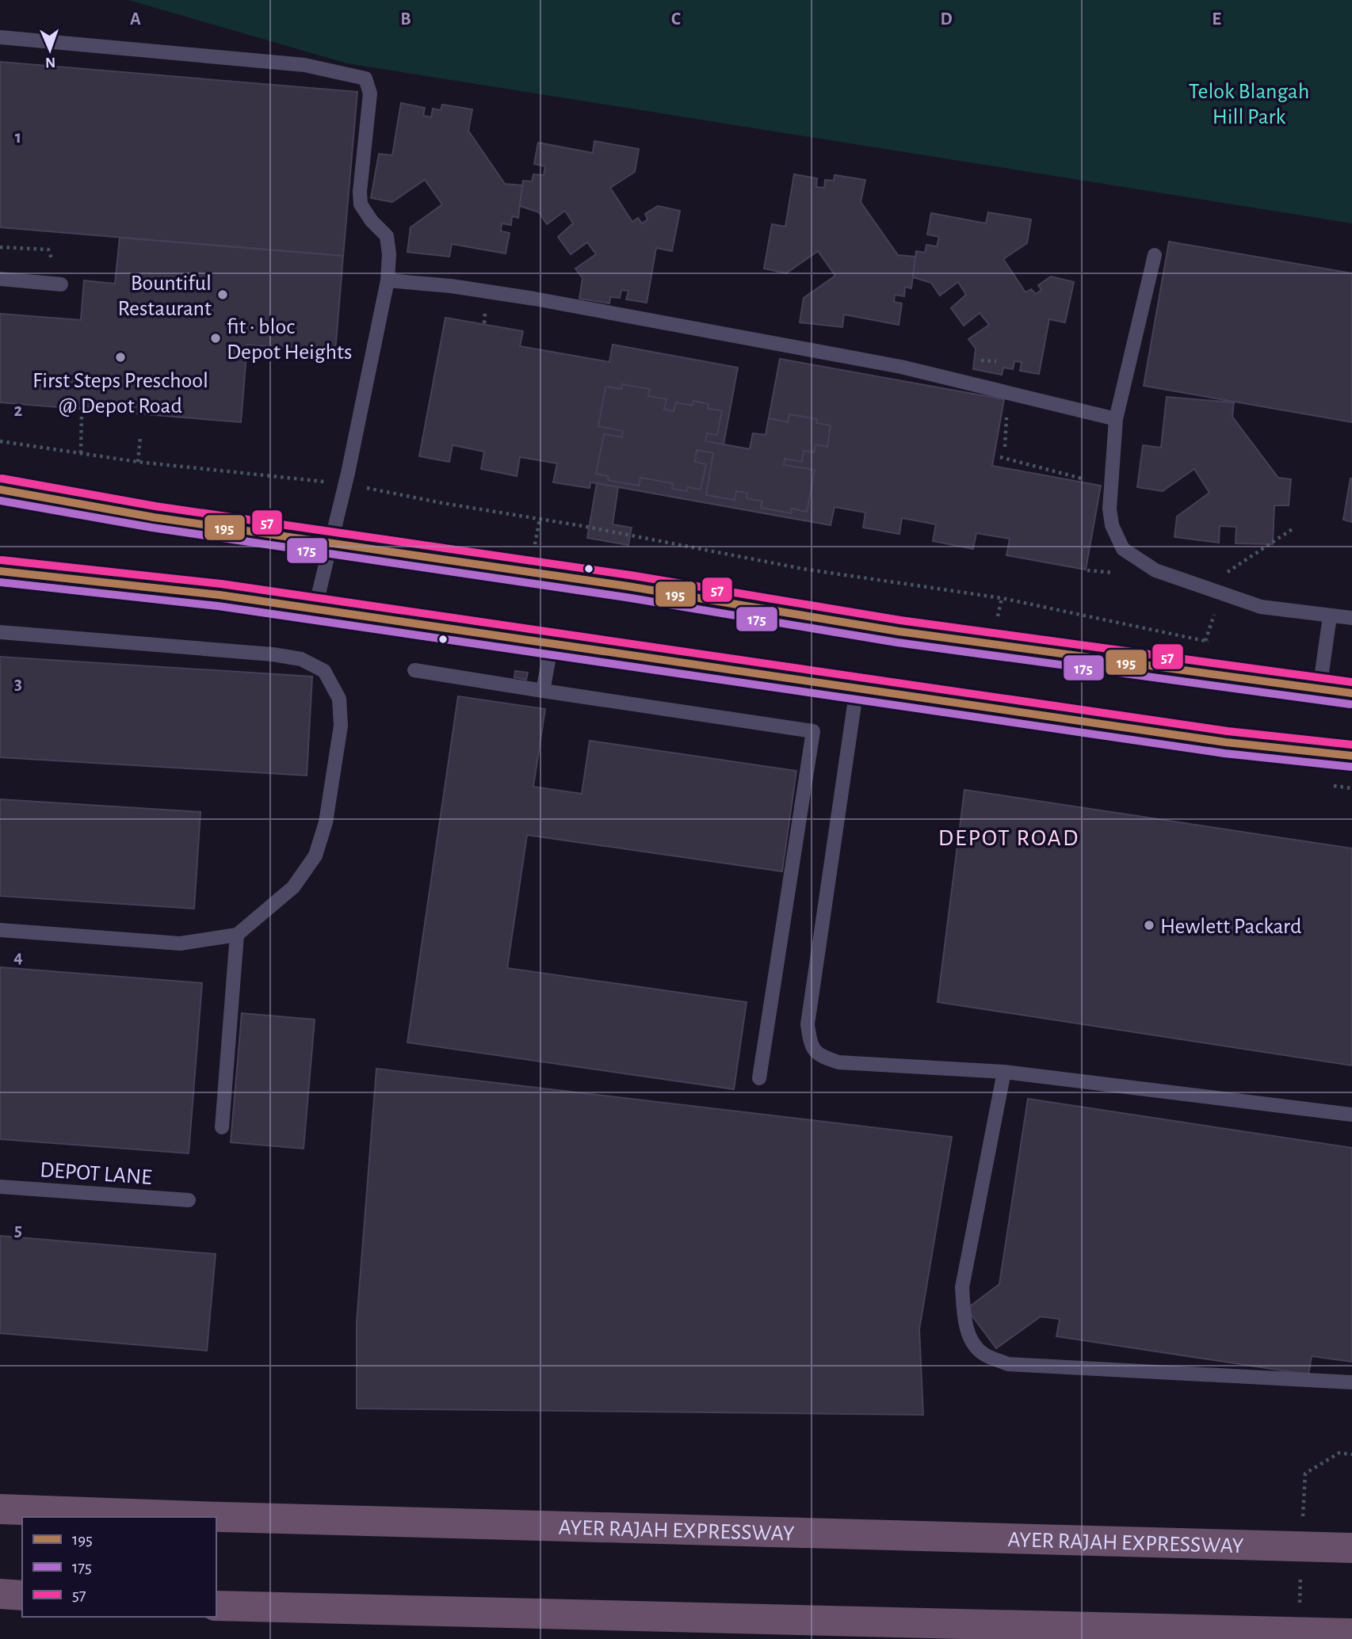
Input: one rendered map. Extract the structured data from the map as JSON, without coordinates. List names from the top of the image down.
{
  "streets": {
    "highway": ["AYER RAJAH EXPRESSWAY"],
    "lane": ["DEPOT LANE"]
  },
  "districts": ["DEPOT ROAD"],
  "parks": ["Telok Blangah Hill Park"],
  "places": [
    "Bountiful Restaurant",
    "fit · bloc Depot Heights",
    "First Steps Preschool @ Depot Road",
    "Hewlett Packard"
  ],
  "lines": ["transit line 57", "transit line 195", "transit line 175"],
  "legend": ["195", "175", "57"],
  "north": "bottom",
  "grid": {
    "columns": [
      "A",
      "B",
      "C",
      "D",
      "E"
    ],
    "rows": [
      "1",
      "2",
      "3",
      "4",
      "5"
    ]
  }
}
